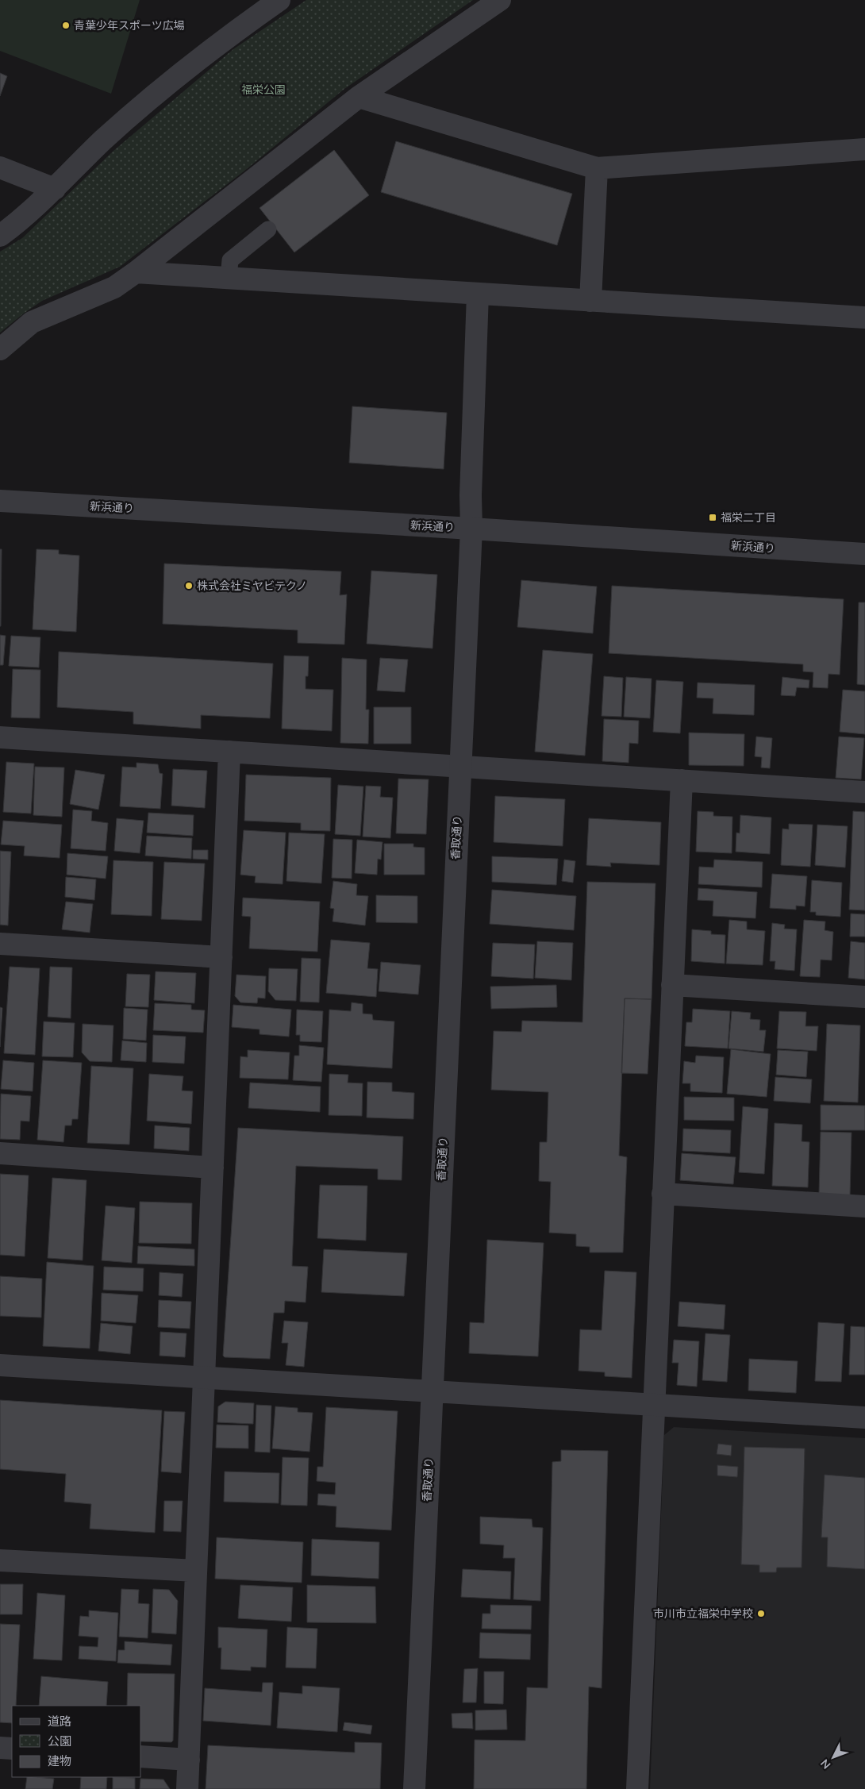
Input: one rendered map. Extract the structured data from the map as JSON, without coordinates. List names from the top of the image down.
{
  "streets": {
    "street": ["新浜通り", "香取通り"]
  },
  "crossings": [
    ["新浜通り", "香取通り"]
  ],
  "parks": ["福栄公園"],
  "places": {
    "other": ["青葉少年スポーツ広場", "株式会社ミヤビテクノ", "市川市立福栄中学校"],
    "transit": ["福栄二丁目"]
  },
  "legend": ["道路", "公園", "建物"],
  "north": "bottom left"
}
